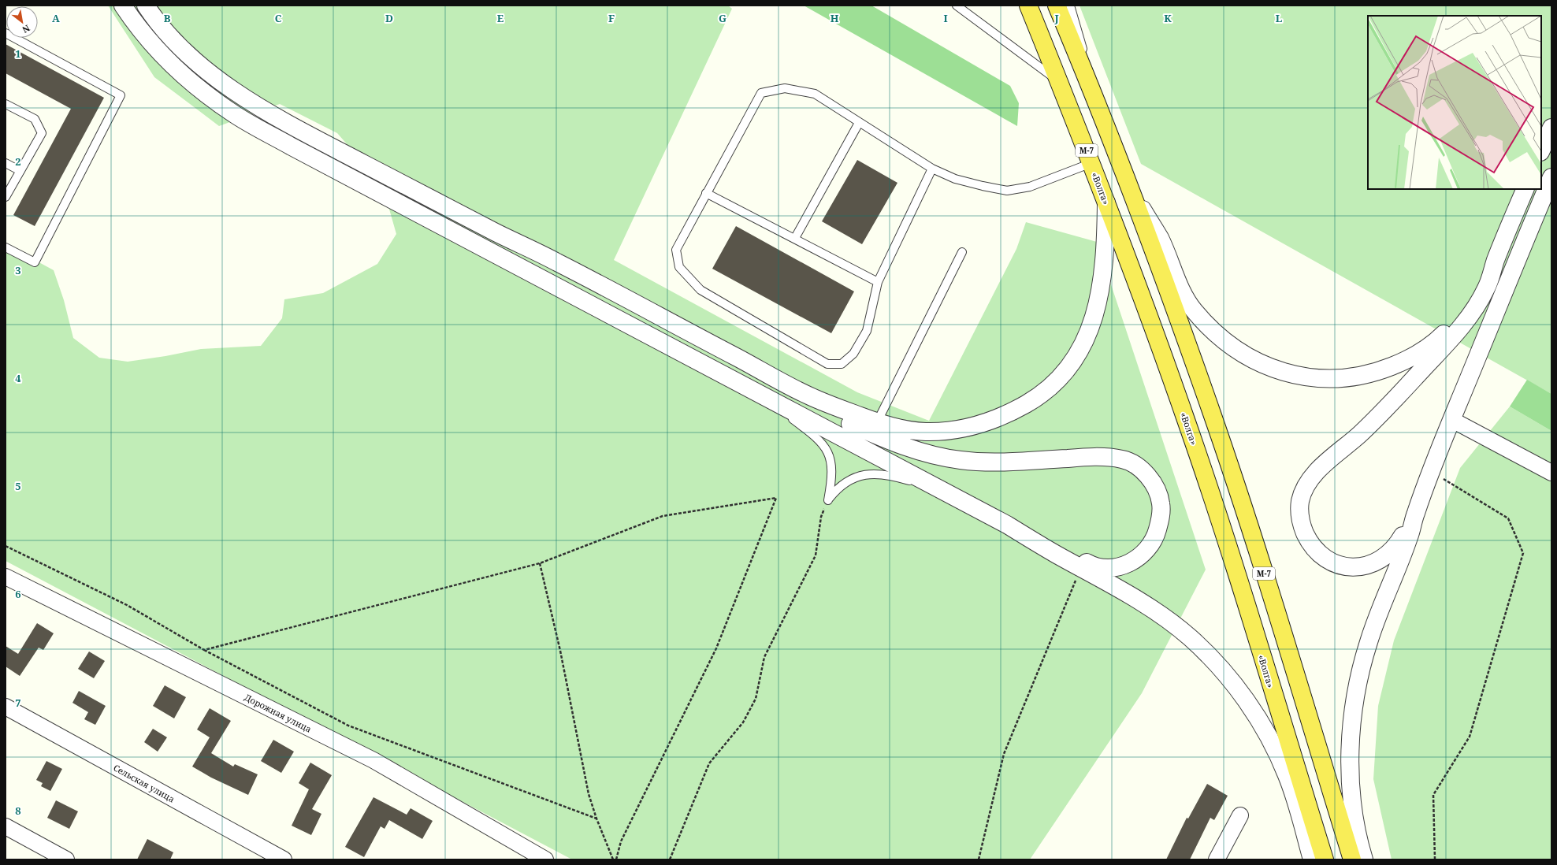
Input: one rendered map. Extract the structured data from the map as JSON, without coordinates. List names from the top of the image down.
{
  "streets": {
    "highway": ["М-7", "«Волга»"],
    "street": ["Дорожная улица", "Сельская улица"]
  },
  "north": "bottom right",
  "grid": {
    "columns": [
      "A",
      "B",
      "C",
      "D",
      "E",
      "F",
      "G",
      "H",
      "I",
      "J",
      "K",
      "L"
    ],
    "rows": [
      "1",
      "2",
      "3",
      "4",
      "5",
      "6",
      "7",
      "8"
    ]
  }
}
